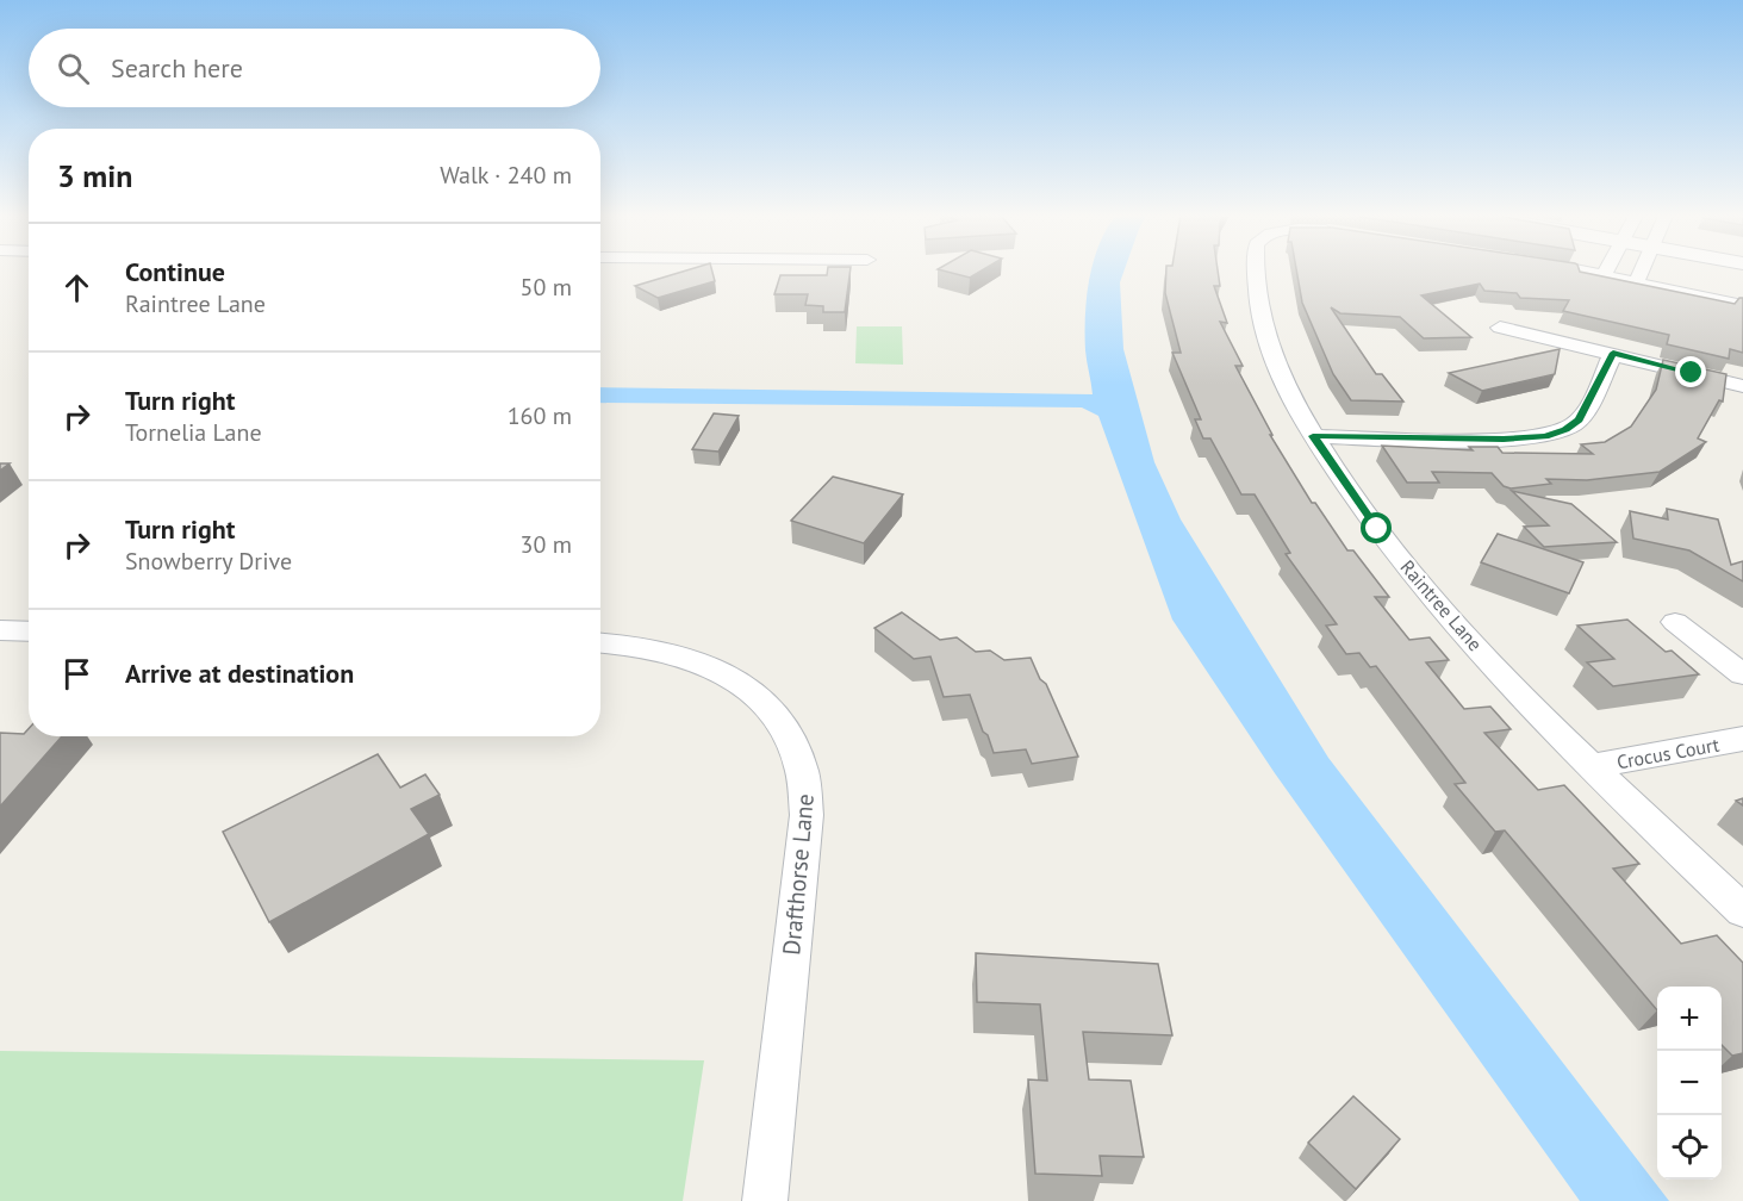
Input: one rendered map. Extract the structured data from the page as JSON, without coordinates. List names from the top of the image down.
{
  "streets": {
    "street": ["Raintree Lane", "Crocus Court", "Drafthorse Lane"]
  },
  "crossings": [
    ["Raintree Lane", "Crocus Court"]
  ],
  "page": {
    "search": "Search here",
    "heading": ["3 min", "Walk · 240 m"],
    "list": [
      ["Continue", "Raintree Lane", "50 m"],
      ["Turn right", "Tornelia Lane", "160 m"],
      ["Turn right", "Snowberry Drive", "30 m"],
      "Arrive at destination"
    ],
    "map_buttons": ["+", "−"]
  }
}
